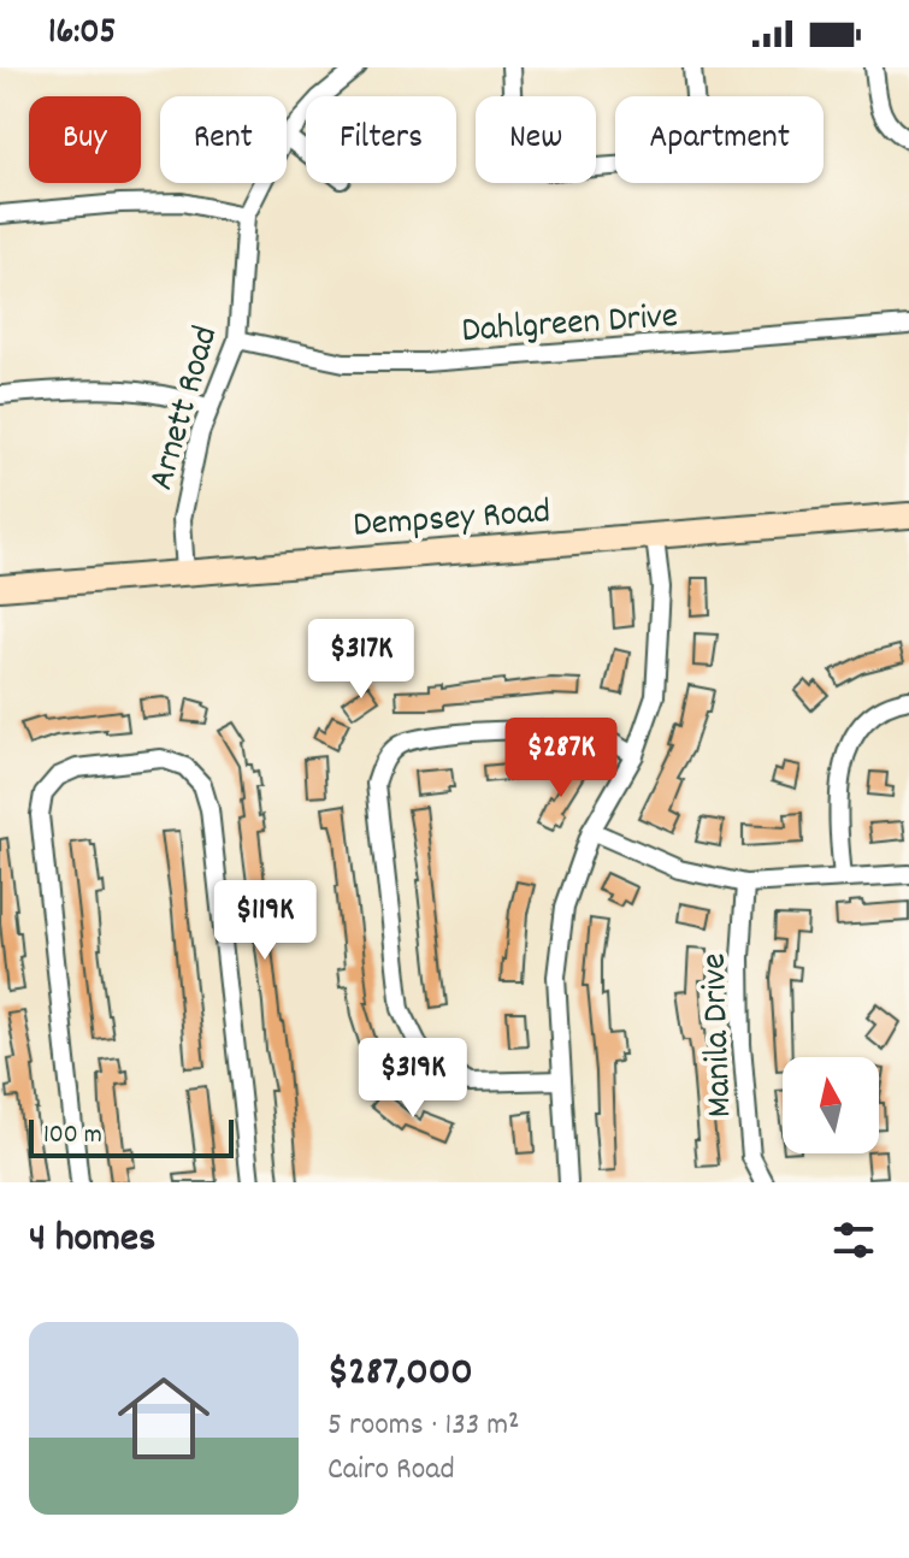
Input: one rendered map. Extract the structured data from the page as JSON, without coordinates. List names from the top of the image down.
{
  "streets": {
    "main road": ["Dempsey Road"],
    "street": ["Dahlgreen Drive", "Arnett Road", "Manila Drive"]
  },
  "crossings": [
    ["Dahlgreen Drive", "Arnett Road"],
    ["Arnett Road", "Dempsey Road"]
  ],
  "scale_bar": "100 m",
  "north": "top",
  "page": {
    "status": "16:05",
    "chip": [
      "Buy",
      "Rent",
      "Filters",
      "New",
      "Apartment"
    ],
    "price": [
      "$317K",
      "$287K",
      "$119K",
      "$319K"
    ],
    "scale": "100 m",
    "heading": "4 homes",
    "list": [
      {
        "name": "$287,000",
        "note": "5 rooms · 133 m² · Cairo Road"
      }
    ]
  }
}
